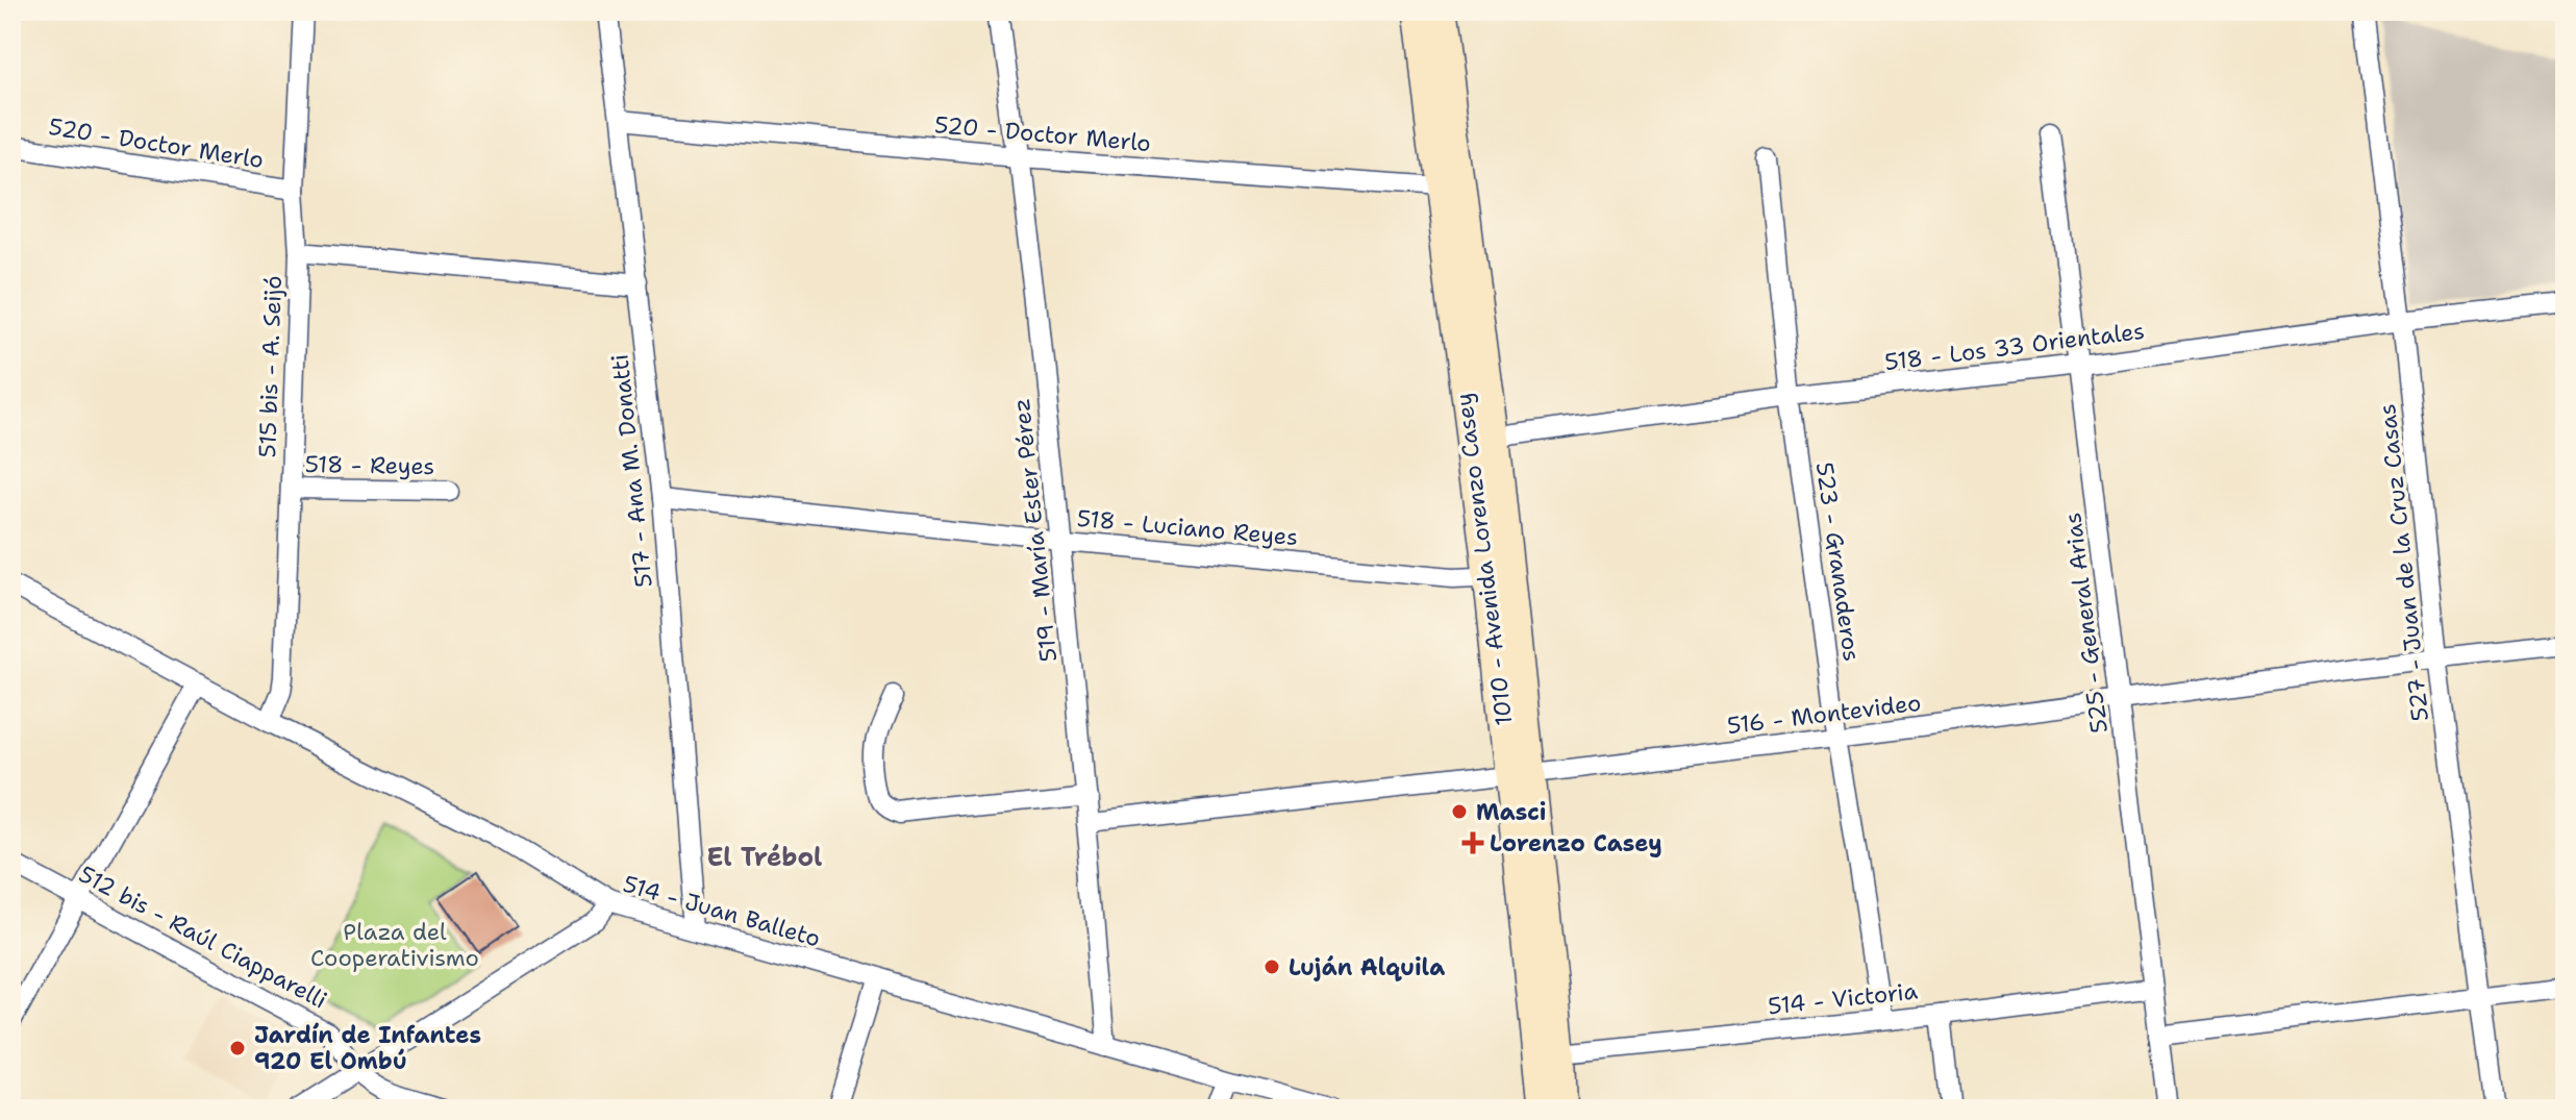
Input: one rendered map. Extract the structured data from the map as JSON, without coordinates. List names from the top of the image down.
{
  "streets": {
    "main road": ["1010 - Avenida Lorenzo Casey"],
    "street": [
      "520 - Doctor Merlo",
      "518 - Los 33 Orientales",
      "515 bis - A. Seijó",
      "518 - Reyes",
      "517 - Ana M. Donatti",
      "518 - Luciano Reyes",
      "519 - María Ester Pérez",
      "523 - Granaderos",
      "527 - Juan de la Cruz Casas",
      "525 - General Arias",
      "516 - Montevideo",
      "514 - Juan Balleto",
      "512 bis - Raúl Ciapparelli",
      "514 - Victoria"
    ]
  },
  "crossings": [
    ["520 - Doctor Merlo", "515 bis - A. Seijó"],
    ["520 - Doctor Merlo", "517 - Ana M. Donatti"],
    ["520 - Doctor Merlo", "519 - María Ester Pérez"],
    ["520 - Doctor Merlo", "1010 - Avenida Lorenzo Casey"],
    ["518 - Los 33 Orientales", "1010 - Avenida Lorenzo Casey"],
    ["518 - Los 33 Orientales", "523 - Granaderos"],
    ["518 - Los 33 Orientales", "527 - Juan de la Cruz Casas"],
    ["518 - Los 33 Orientales", "525 - General Arias"],
    ["515 bis - A. Seijó", "518 - Reyes"],
    ["515 bis - A. Seijó", "514 - Juan Balleto"],
    ["517 - Ana M. Donatti", "518 - Luciano Reyes"],
    ["517 - Ana M. Donatti", "514 - Juan Balleto"],
    ["518 - Luciano Reyes", "519 - María Ester Pérez"],
    ["518 - Luciano Reyes", "1010 - Avenida Lorenzo Casey"],
    ["519 - María Ester Pérez", "516 - Montevideo"],
    ["519 - María Ester Pérez", "514 - Juan Balleto"],
    ["1010 - Avenida Lorenzo Casey", "516 - Montevideo"],
    ["1010 - Avenida Lorenzo Casey", "514 - Victoria"],
    ["523 - Granaderos", "516 - Montevideo"],
    ["523 - Granaderos", "514 - Victoria"],
    ["527 - Juan de la Cruz Casas", "516 - Montevideo"],
    ["525 - General Arias", "516 - Montevideo"],
    ["525 - General Arias", "514 - Victoria"]
  ],
  "districts": ["El Trébol"],
  "parks": ["Plaza del Cooperativismo"],
  "places": {
    "other": ["Masci", "Luján Alquila", "Jardín de Infantes 920 El Ombú"],
    "health": ["Lorenzo Casey"]
  }
}
